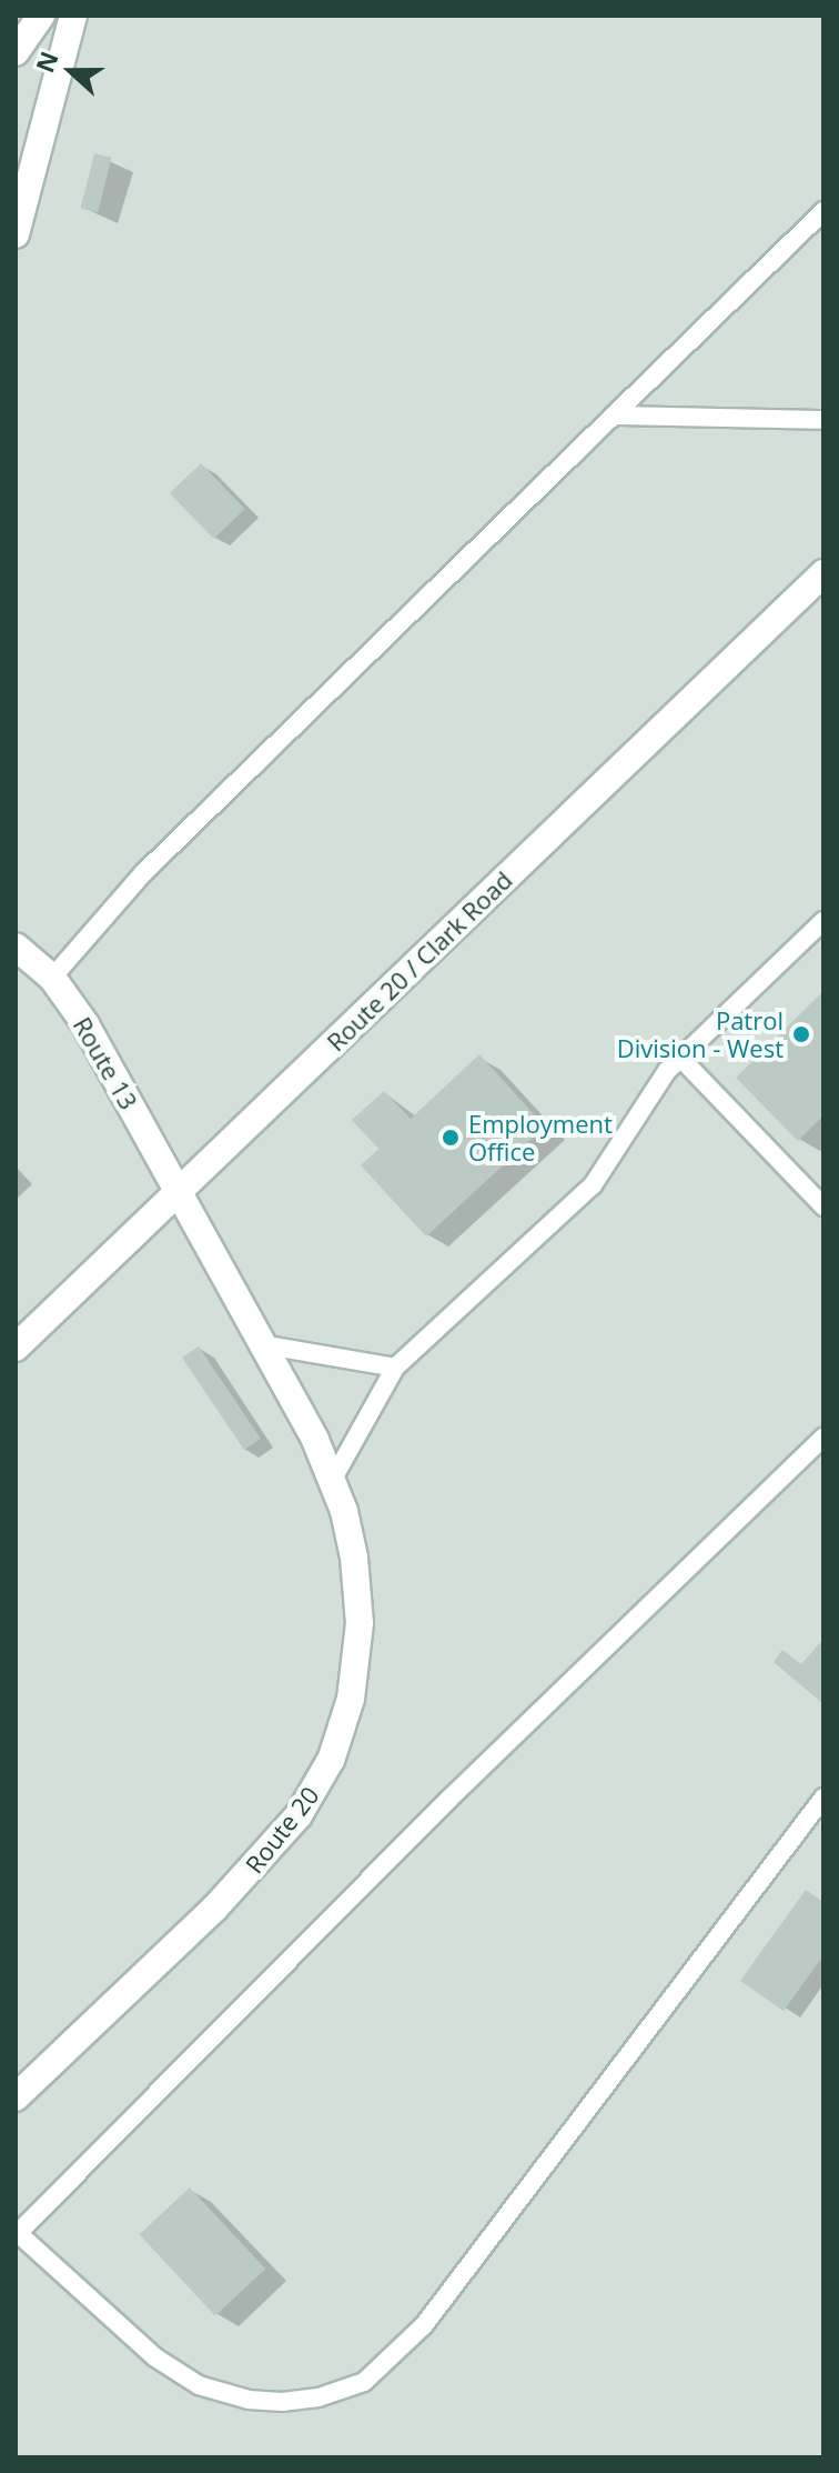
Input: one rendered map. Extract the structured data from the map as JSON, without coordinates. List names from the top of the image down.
{
  "streets": {
    "street": ["Route 20 / Clark Road", "Route 13", "Route 20"]
  },
  "crossings": [
    ["Route 20 / Clark Road", "Route 13"],
    ["Route 20 / Clark Road", "Route 20"],
    ["Route 13", "Route 20"]
  ],
  "places": ["Patrol Division - West", "Employment Office"],
  "north": "left"
}
